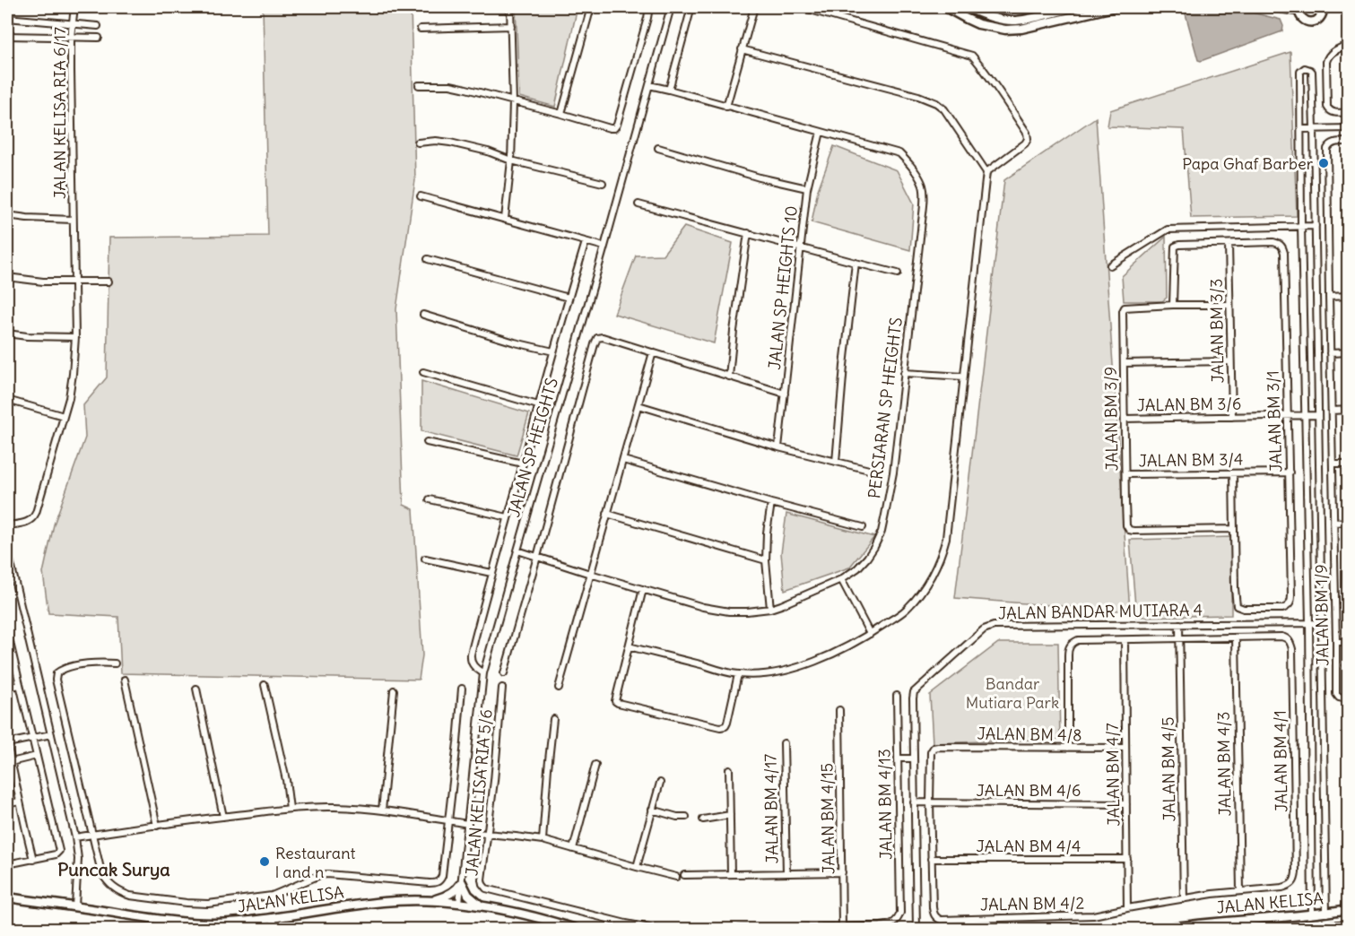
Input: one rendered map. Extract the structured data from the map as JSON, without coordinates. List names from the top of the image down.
{
  "streets": {
    "main road": ["JALAN KELISA"],
    "street": [
      "JALAN KELISA RIA 6/17",
      "JALAN SP HEIGHTS 10",
      "JALAN BM 3/3",
      "JALAN BM 3/6",
      "PERSIARAN SP HEIGHTS",
      "JALAN BM 3/9",
      "JALAN BM 3/1",
      "JALAN SP HEIGHTS",
      "JALAN BM 3/4",
      "JALAN BANDAR MUTIARA 4",
      "JALAN BM 1/9",
      "JALAN BM 4/8",
      "JALAN BM 4/1",
      "JALAN BM 4/3",
      "JALAN BM 4/5",
      "JALAN BM 4/7",
      "JALAN BM 4/6",
      "JALAN KELISA RIA 5/6",
      "JALAN BM 4/13",
      "JALAN BM 4/17",
      "JALAN BM 4/15",
      "JALAN BM 4/4",
      "JALAN BM 4/2"
    ]
  },
  "crossings": [
    ["JALAN SP HEIGHTS 10", "PERSIARAN SP HEIGHTS"],
    ["JALAN BM 3/3", "JALAN BM 3/6"],
    ["JALAN BM 3/3", "JALAN BM 3/1"],
    ["JALAN BM 3/6", "JALAN BM 3/9"],
    ["JALAN BM 3/6", "JALAN BM 3/1"],
    ["PERSIARAN SP HEIGHTS", "JALAN SP HEIGHTS"],
    ["JALAN BM 3/9", "JALAN BM 3/1"],
    ["JALAN BM 3/9", "JALAN BM 3/4"],
    ["JALAN BM 3/1", "JALAN BM 3/4"],
    ["JALAN SP HEIGHTS", "JALAN KELISA"],
    ["JALAN BANDAR MUTIARA 4", "JALAN BM 4/5"],
    ["JALAN BANDAR MUTIARA 4", "JALAN BM 4/6"],
    ["JALAN BM 4/8", "JALAN BM 4/7"],
    ["JALAN BM 4/8", "JALAN BM 4/6"],
    ["JALAN BM 4/1", "JALAN BM 4/3"],
    ["JALAN BM 4/1", "JALAN BM 4/2"],
    ["JALAN BM 4/3", "JALAN BM 4/2"],
    ["JALAN BM 4/5", "JALAN BM 4/2"],
    ["JALAN BM 4/7", "JALAN BM 4/6"],
    ["JALAN BM 4/7", "JALAN BM 4/4"],
    ["JALAN BM 4/7", "JALAN BM 4/2"],
    ["JALAN BM 4/13", "JALAN BM 4/15"],
    ["JALAN BM 4/4", "JALAN BM 4/2"]
  ],
  "districts": ["Puncak Surya"],
  "parks": ["Bandar Mutiara Park"],
  "places": ["Papa Ghaf Barber", "Restaurant l and n"]
}
